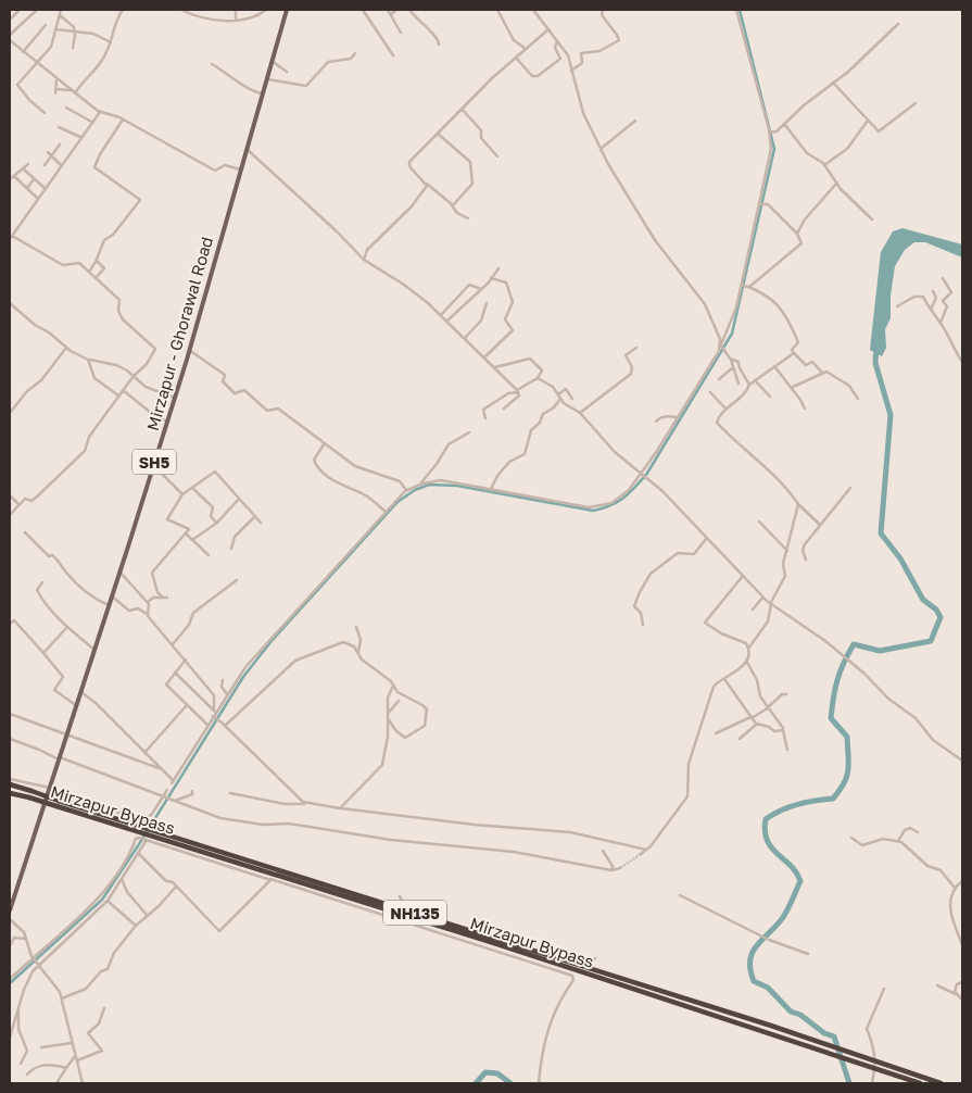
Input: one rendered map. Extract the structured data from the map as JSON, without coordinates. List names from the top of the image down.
{
  "streets": {
    "highway": ["Mirzapur Bypass", "NH135"],
    "main road": ["Mirzapur - Ghorawal Road", "SH5"]
  }
}
